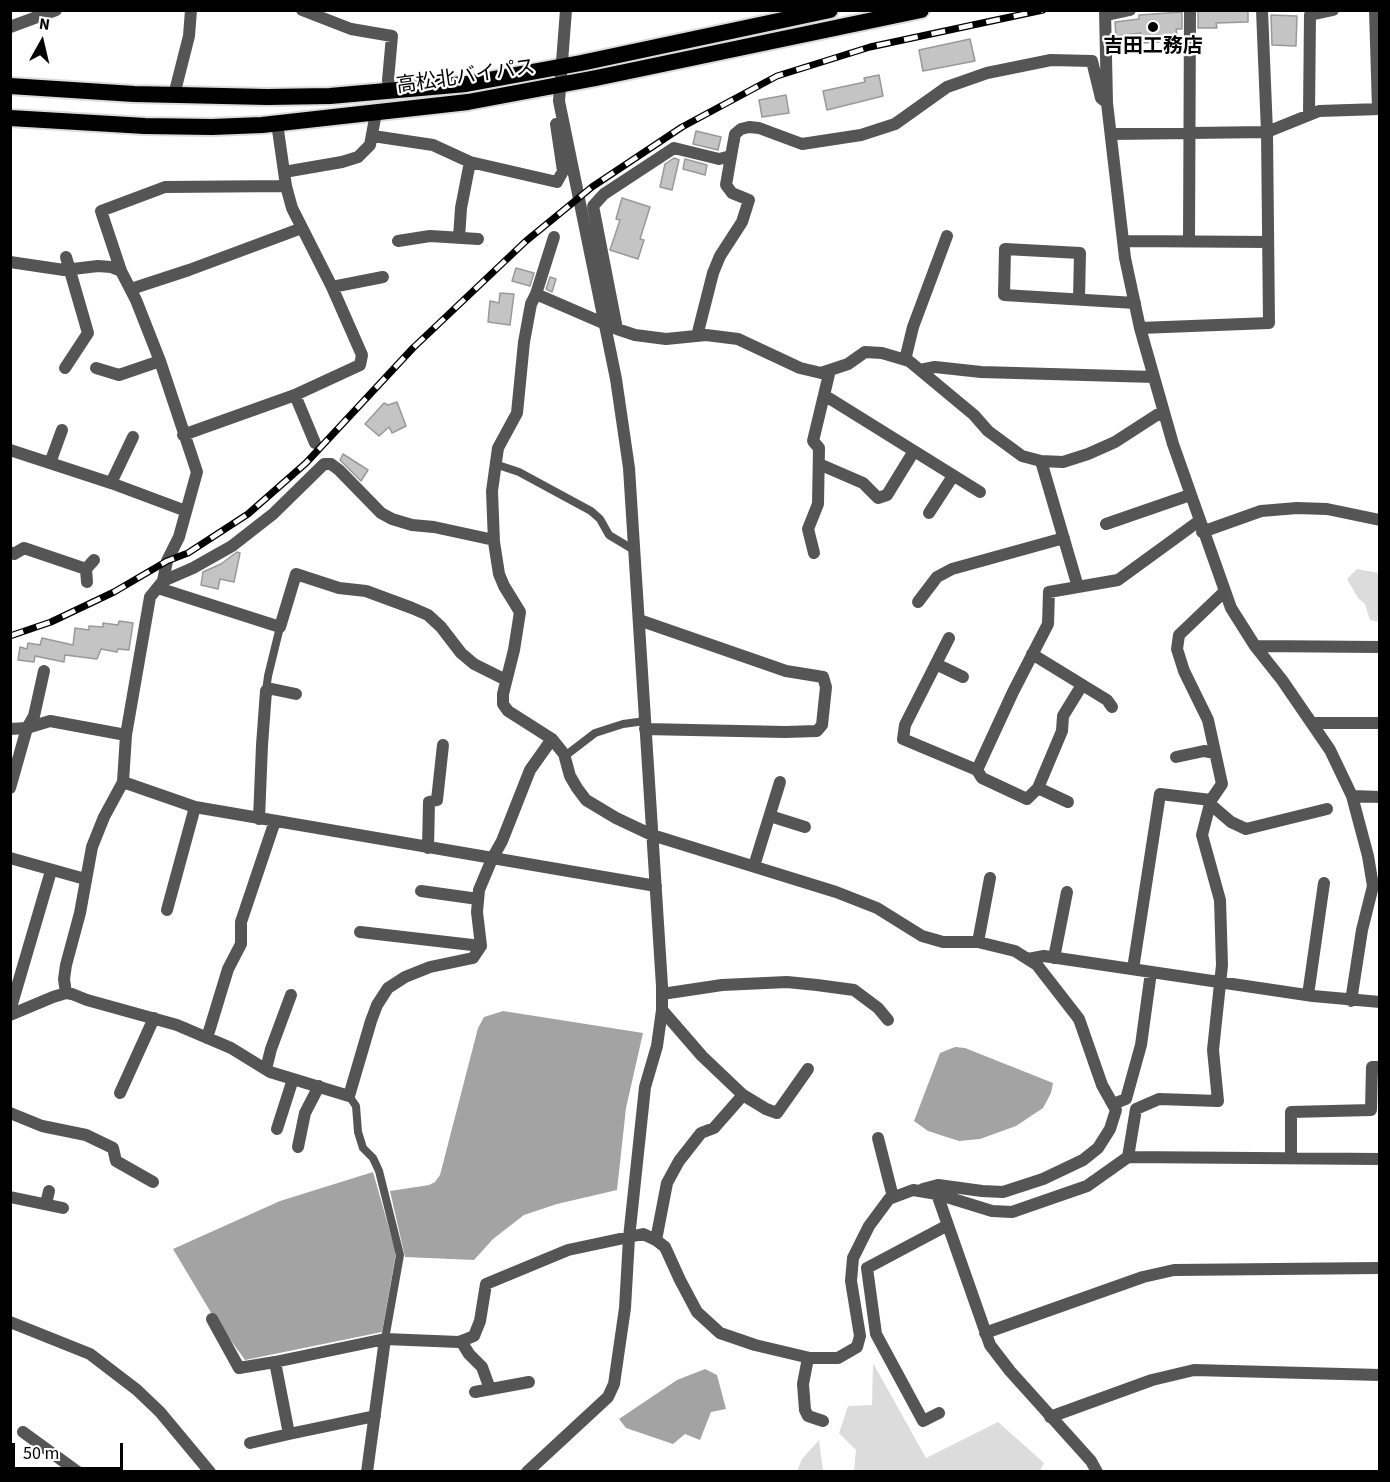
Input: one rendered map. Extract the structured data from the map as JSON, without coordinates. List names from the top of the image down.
{
  "streets": {
    "highway": ["高松北バイパス"]
  },
  "places": ["吉田工務店"],
  "scale_bar": "50 m",
  "north": "top"
}
